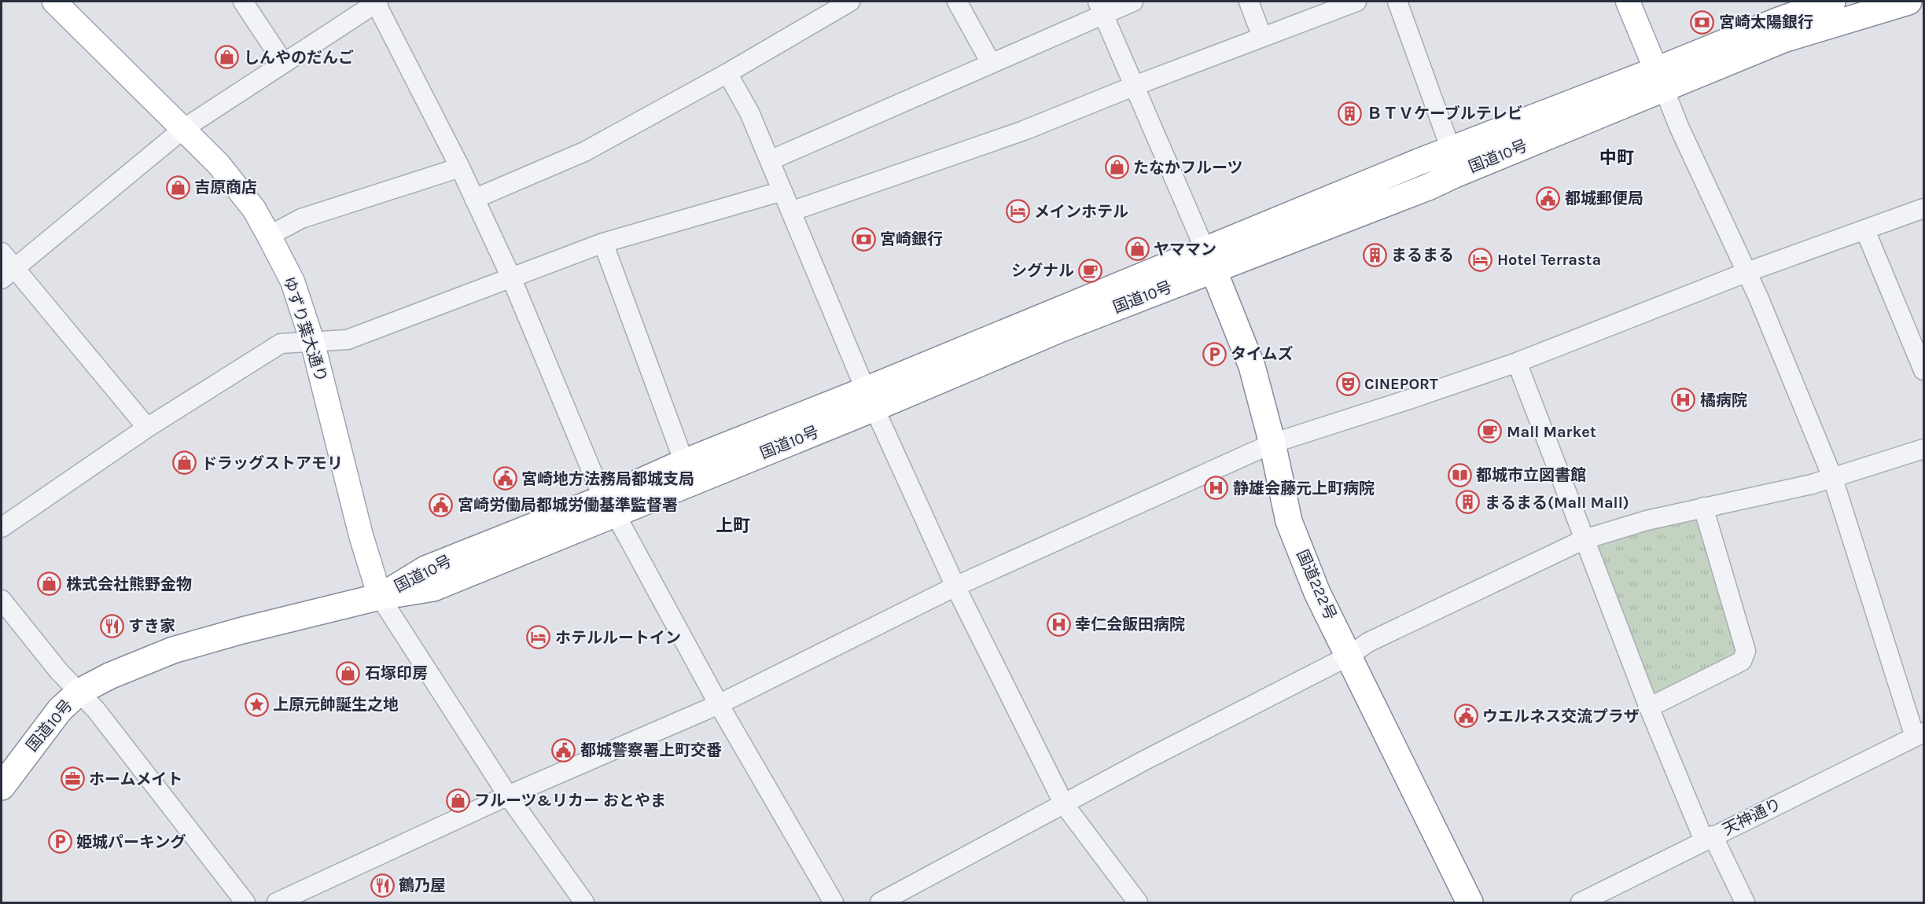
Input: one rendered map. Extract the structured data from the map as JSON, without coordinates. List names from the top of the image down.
{
  "streets": {
    "highway": ["国道10号", "国道222号"],
    "main road": ["ゆずり葉大通り"],
    "street": ["天神通り"]
  },
  "crossings": [
    ["国道10号", "ゆずり葉大通り"],
    ["国道10号", "国道222号"]
  ],
  "districts": ["中町", "上町"],
  "places": {
    "bank": ["宮崎太陽銀行", "宮崎銀行"],
    "shop": [
      "しんやのだんご",
      "たなかフルーツ",
      "吉原商店",
      "ヤママン",
      "ドラッグストアモリ",
      "株式会社熊野金物",
      "石塚印房",
      "フルーツ&リカー おとやま"
    ],
    "building": ["ＢＴＶケーブルテレビ", "まるまる", "まるまる(Mall Mall)"],
    "public building": [
      "都城郵便局",
      "宮崎地方法務局都城支局",
      "宮崎労働局都城労働基準監督署",
      "ウエルネス交流プラザ",
      "都城警察署上町交番"
    ],
    "hotel": ["メインホテル", "Hotel Terrasta", "ホテルルートイン"],
    "cafe": ["シグナル", "Mall Market"],
    "parking": ["タイムズ", "姫城パーキング"],
    "theatre": ["CINEPORT"],
    "hospital": ["橘病院", "静雄会藤元上町病院", "幸仁会飯田病院"],
    "library": ["都城市立図書館"],
    "restaurant": ["すき家", "鶴乃屋"],
    "place": ["上原元帥誕生之地"],
    "office": ["ホームメイト"]
  }
}
